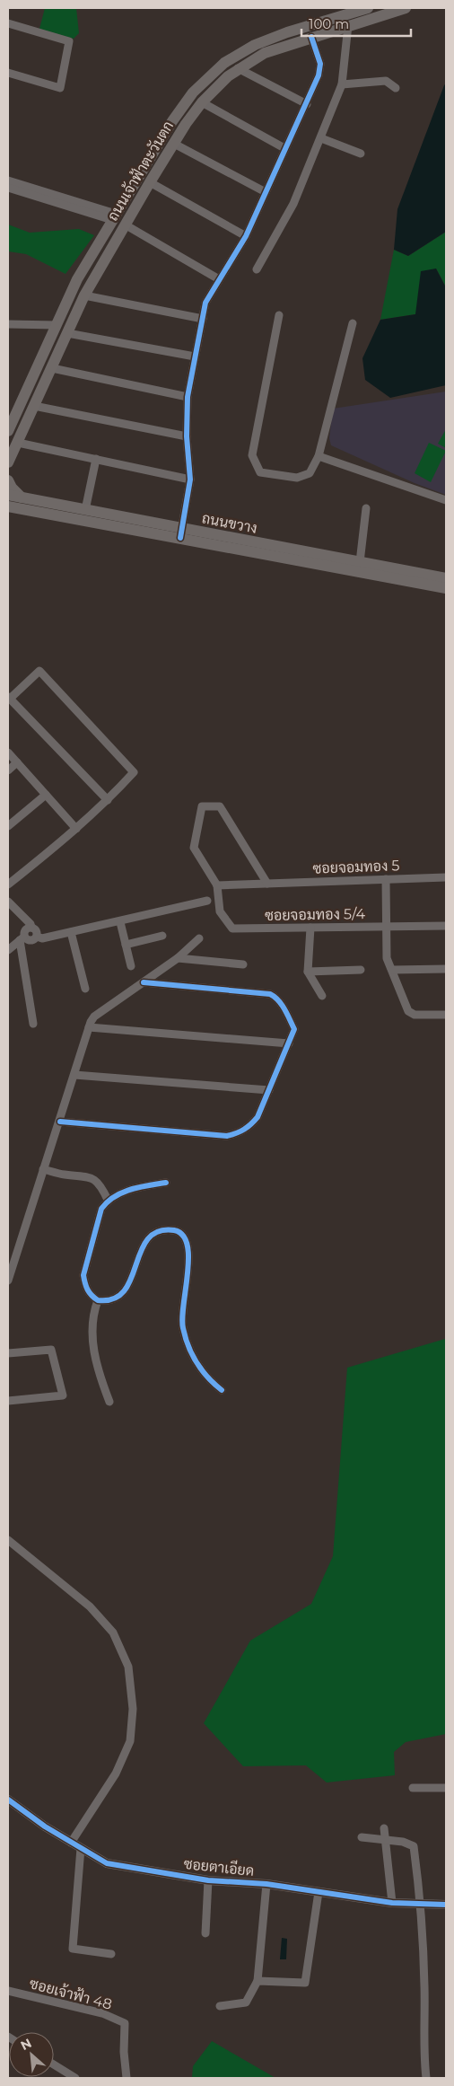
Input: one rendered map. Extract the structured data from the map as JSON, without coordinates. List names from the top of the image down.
{
  "streets": {
    "main road": ["ถนนเจ้าฟ้าตะวันตก", "ถนนขวาง"],
    "street": [
      "ซอยจอมทอง 5",
      "ซอยจอมทอง 5/4",
      "ซอยตาเอียด",
      "ซอยเจ้าฟ้า 48"
    ]
  },
  "crossings": [
    ["ซอยจอมทอง 5", "ซอยจอมทอง 5/4"]
  ],
  "scale_bar": "100 m",
  "north": "top left"
}
